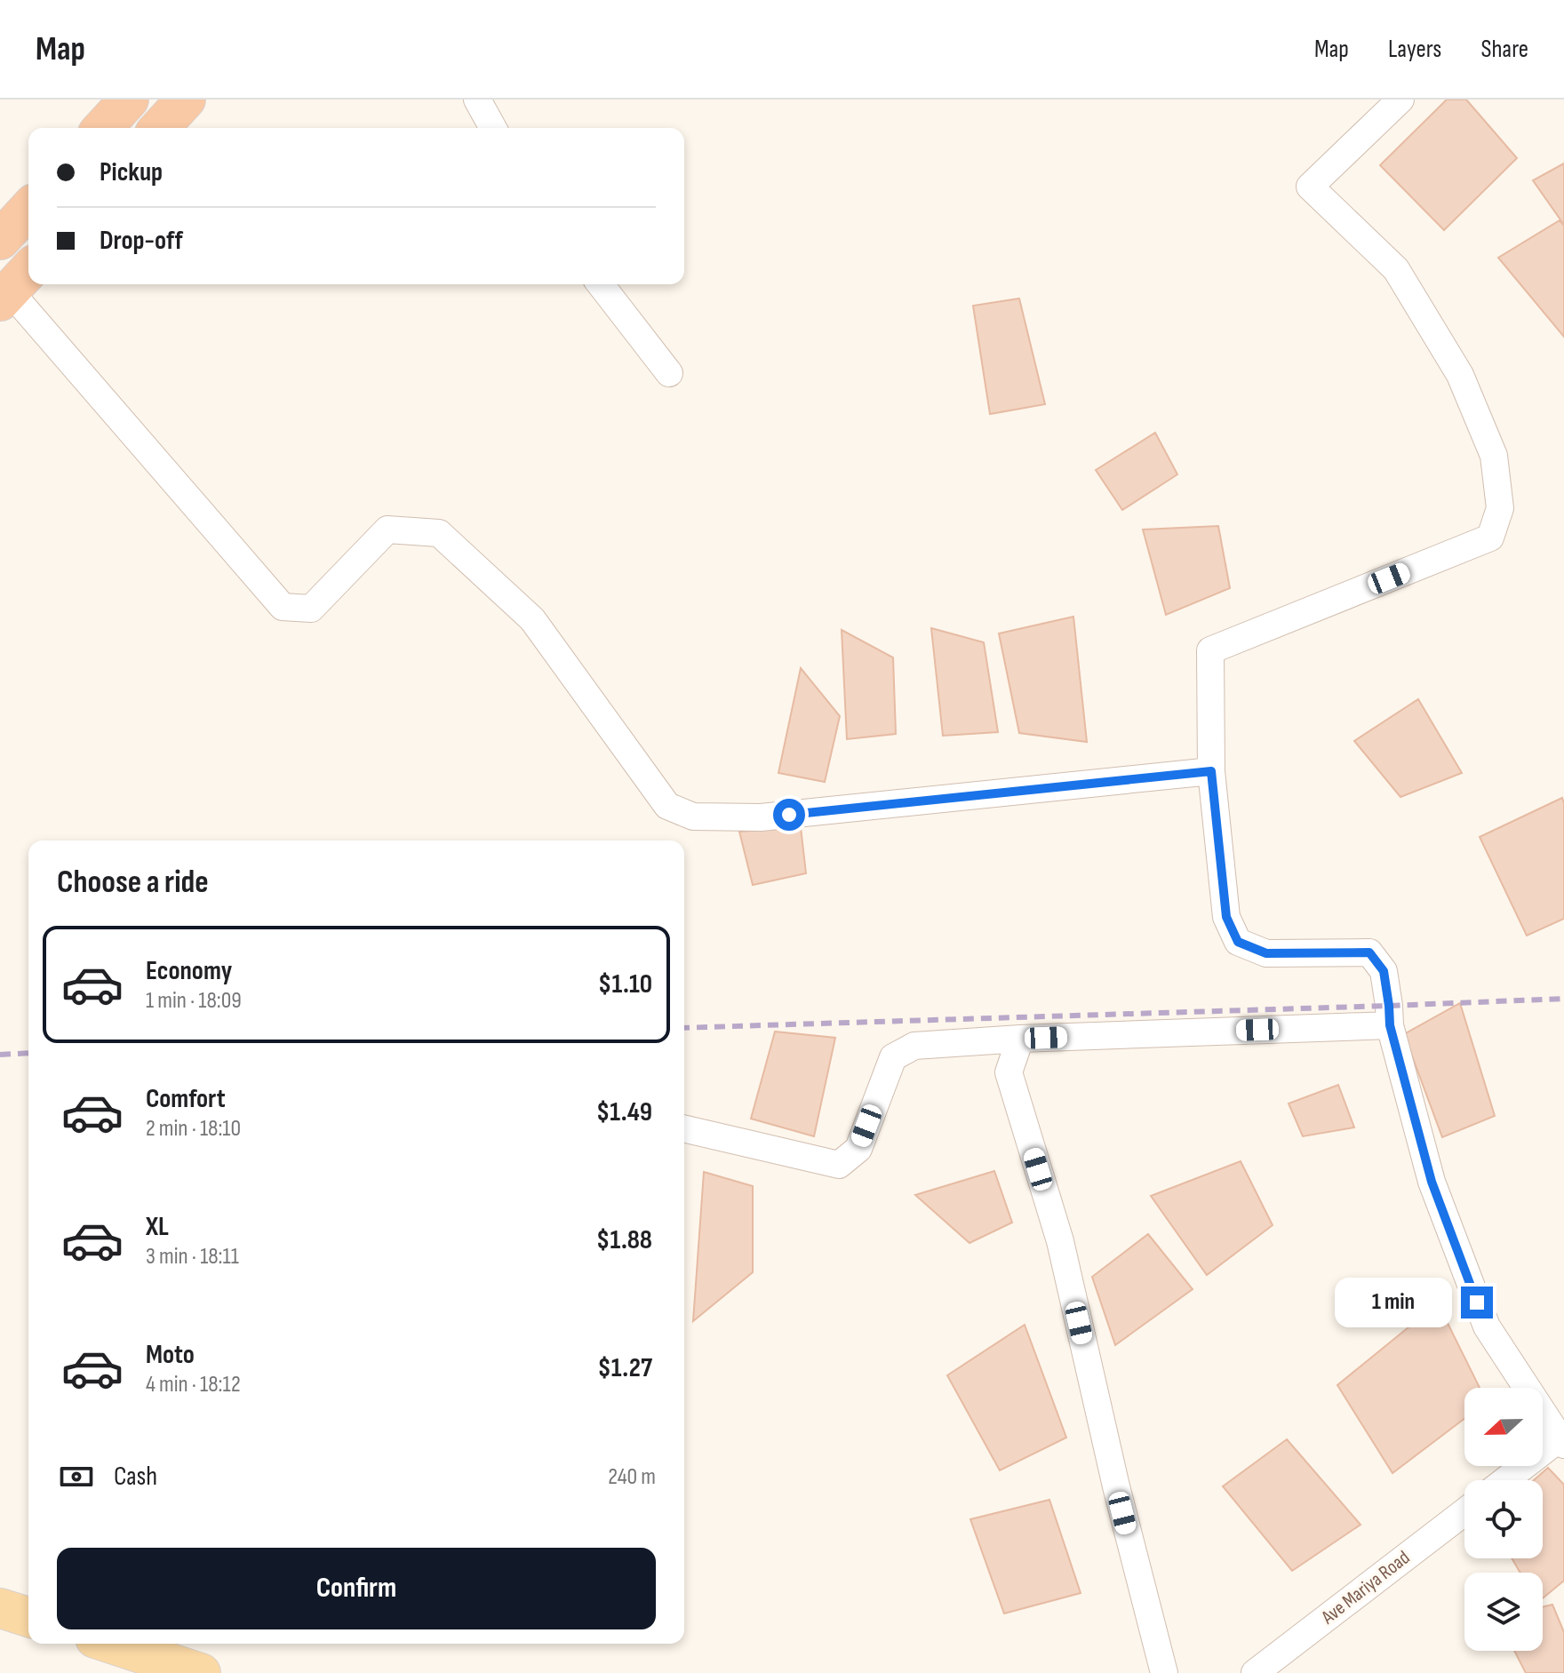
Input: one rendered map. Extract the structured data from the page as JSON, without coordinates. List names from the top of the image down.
{
  "streets": {
    "street": ["Ave Mariya Road"]
  },
  "north": "left",
  "page": {
    "header": "Map",
    "nav": ["Map", "Layers", "Share"],
    "banner": ["Pickup", "Drop-off"],
    "heading": "Choose a ride",
    "list": [
      {
        "name": "Economy",
        "note": "1 min · 18:09",
        "value": "$1.10"
      },
      {
        "name": "Comfort",
        "note": "2 min · 18:10",
        "value": "$1.49"
      },
      {
        "name": "XL",
        "note": "3 min · 18:11",
        "value": "$1.88"
      },
      {
        "name": "Moto",
        "note": "4 min · 18:12",
        "value": "$1.27"
      }
    ],
    "bubble": "1 min",
    "pay": ["Cash", "240 m"],
    "buttons": "Confirm"
  }
}
